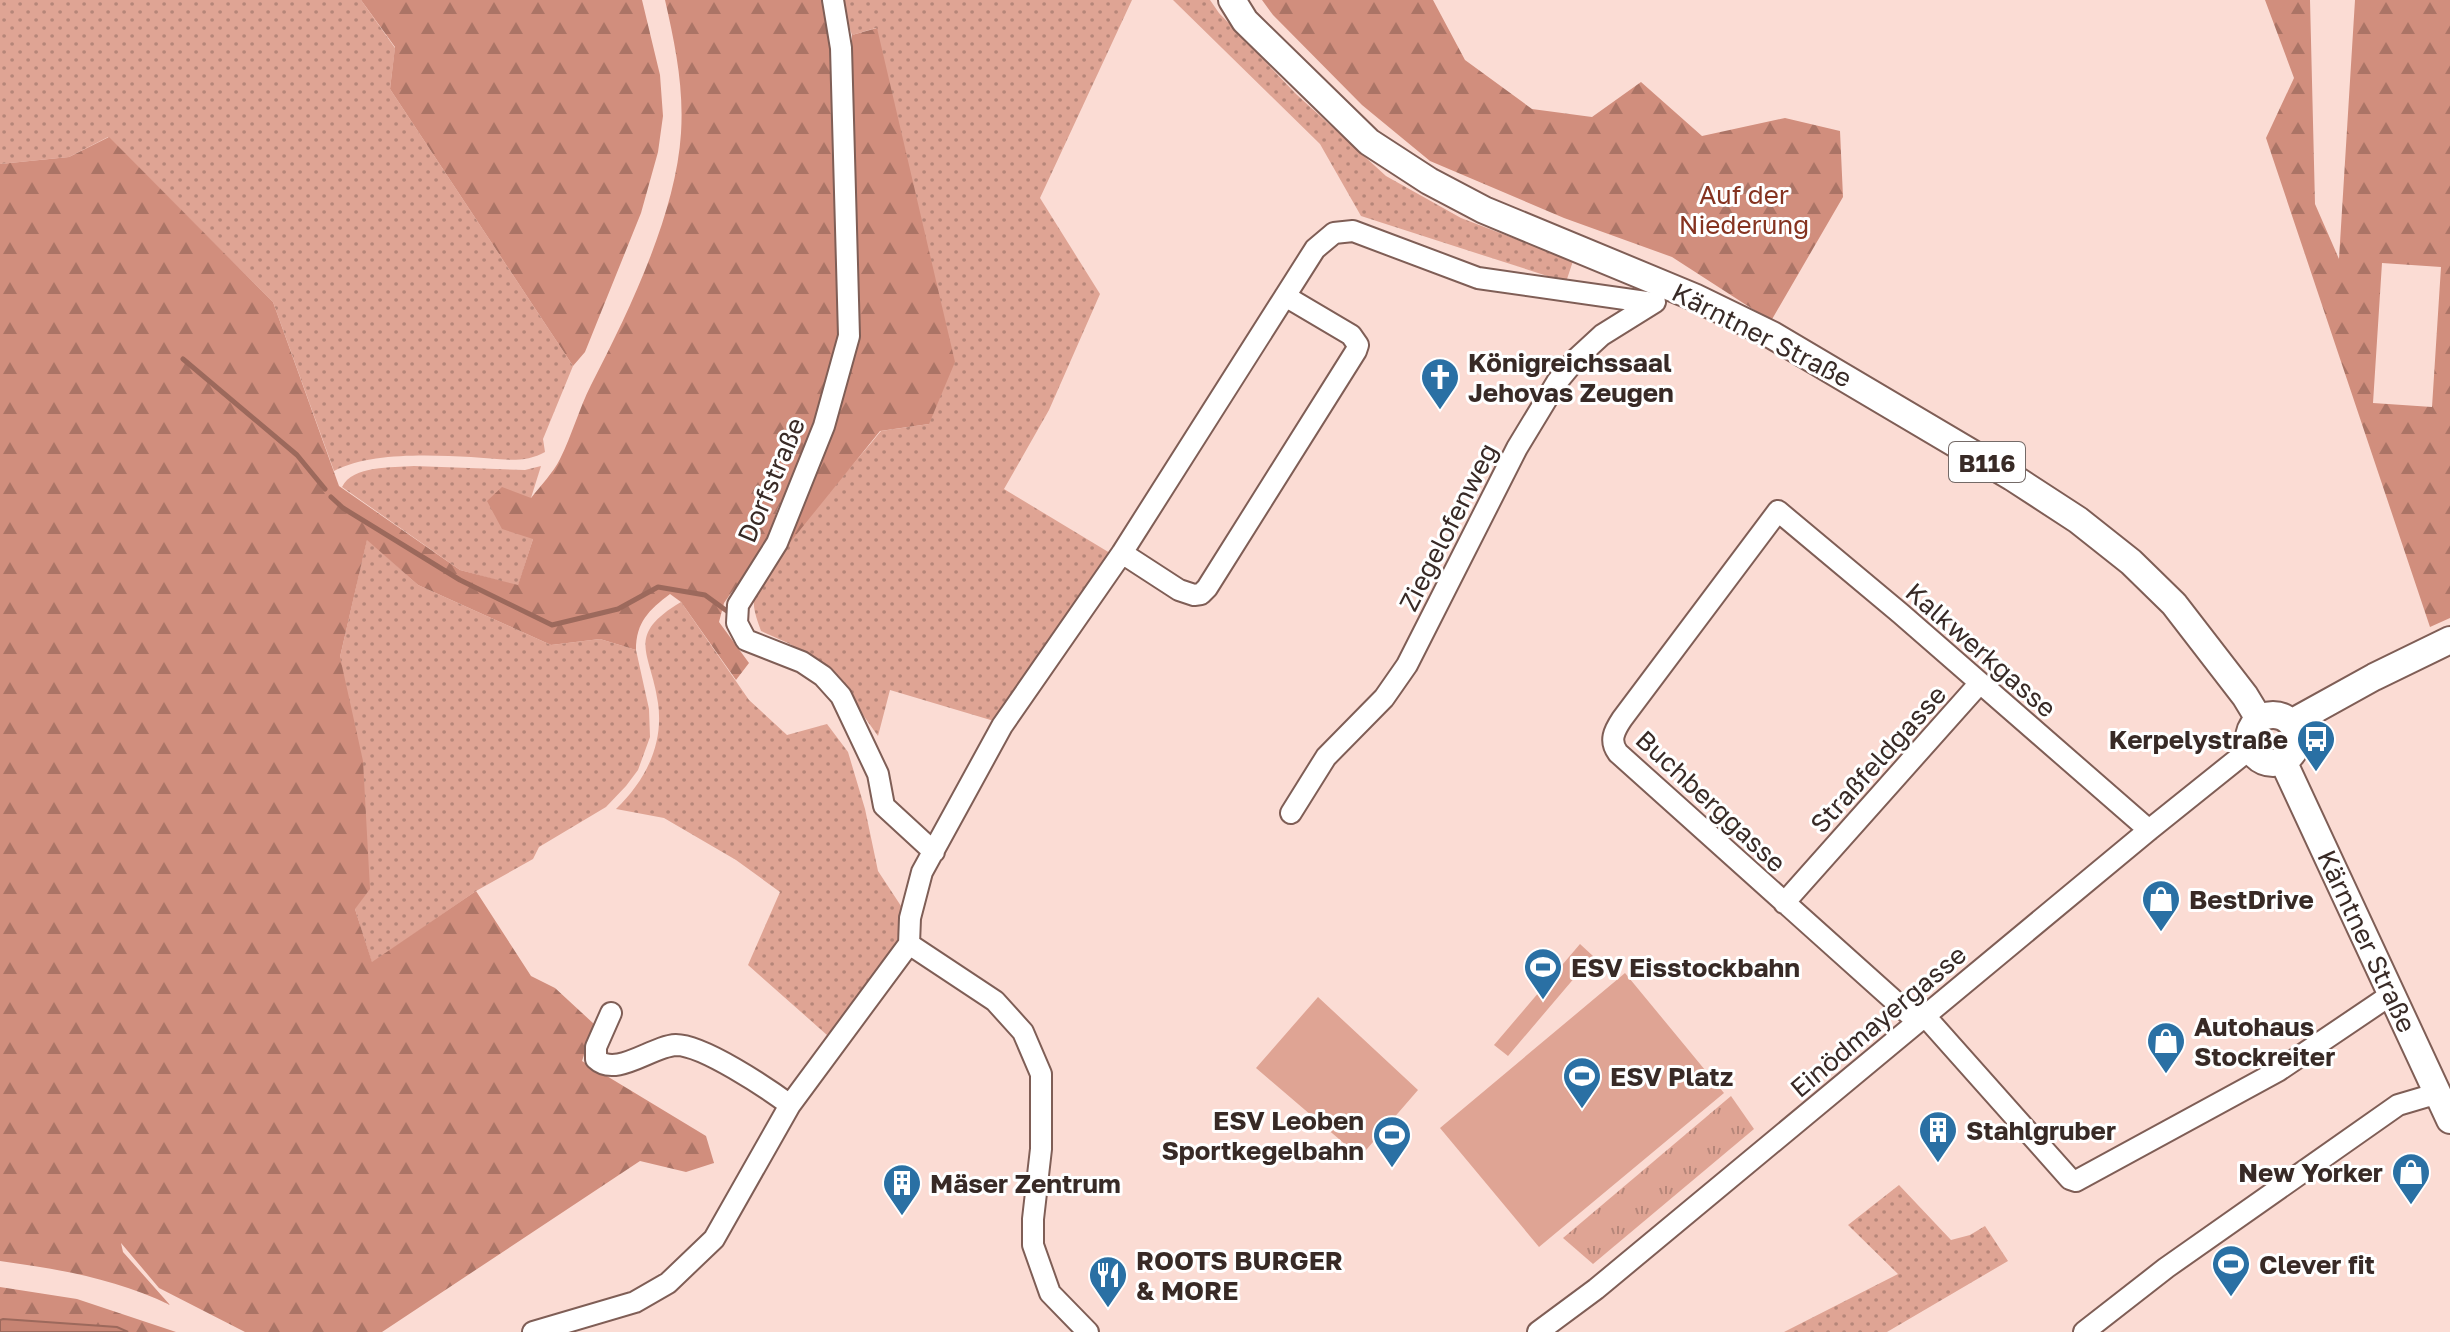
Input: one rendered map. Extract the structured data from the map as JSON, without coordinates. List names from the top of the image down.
{
  "streets": {
    "main road": ["Kärntner Straße", "B116"],
    "street": [
      "Dorfstraße",
      "Ziegelofenweg",
      "Kalkwerkgasse",
      "Straßfeldgasse",
      "Buchberggasse",
      "Einödmayergasse"
    ]
  },
  "crossings": [
    ["Kärntner Straße", "Ziegelofenweg"],
    ["Kärntner Straße", "Buchberggasse"],
    ["Kärntner Straße", "Einödmayergasse"],
    ["Kalkwerkgasse", "Straßfeldgasse"],
    ["Kalkwerkgasse", "Buchberggasse"],
    ["Kalkwerkgasse", "Einödmayergasse"],
    ["Straßfeldgasse", "Buchberggasse"],
    ["Buchberggasse", "Einödmayergasse"]
  ],
  "parks": ["Auf der Niederung"],
  "places": {
    "church": ["Königreichssaal Jehovas Zeugen"],
    "bus stop": ["Kerpelystraße"],
    "shop": ["BestDrive", "Autohaus Stockreiter", "New Yorker"],
    "sports": [
      "ESV Eisstockbahn",
      "ESV Platz",
      "ESV Leoben Sportkegelbahn",
      "Clever fit"
    ],
    "building": ["Stahlgruber", "Mäser Zentrum"],
    "restaurant": ["ROOTS BURGER & MORE"]
  }
}
